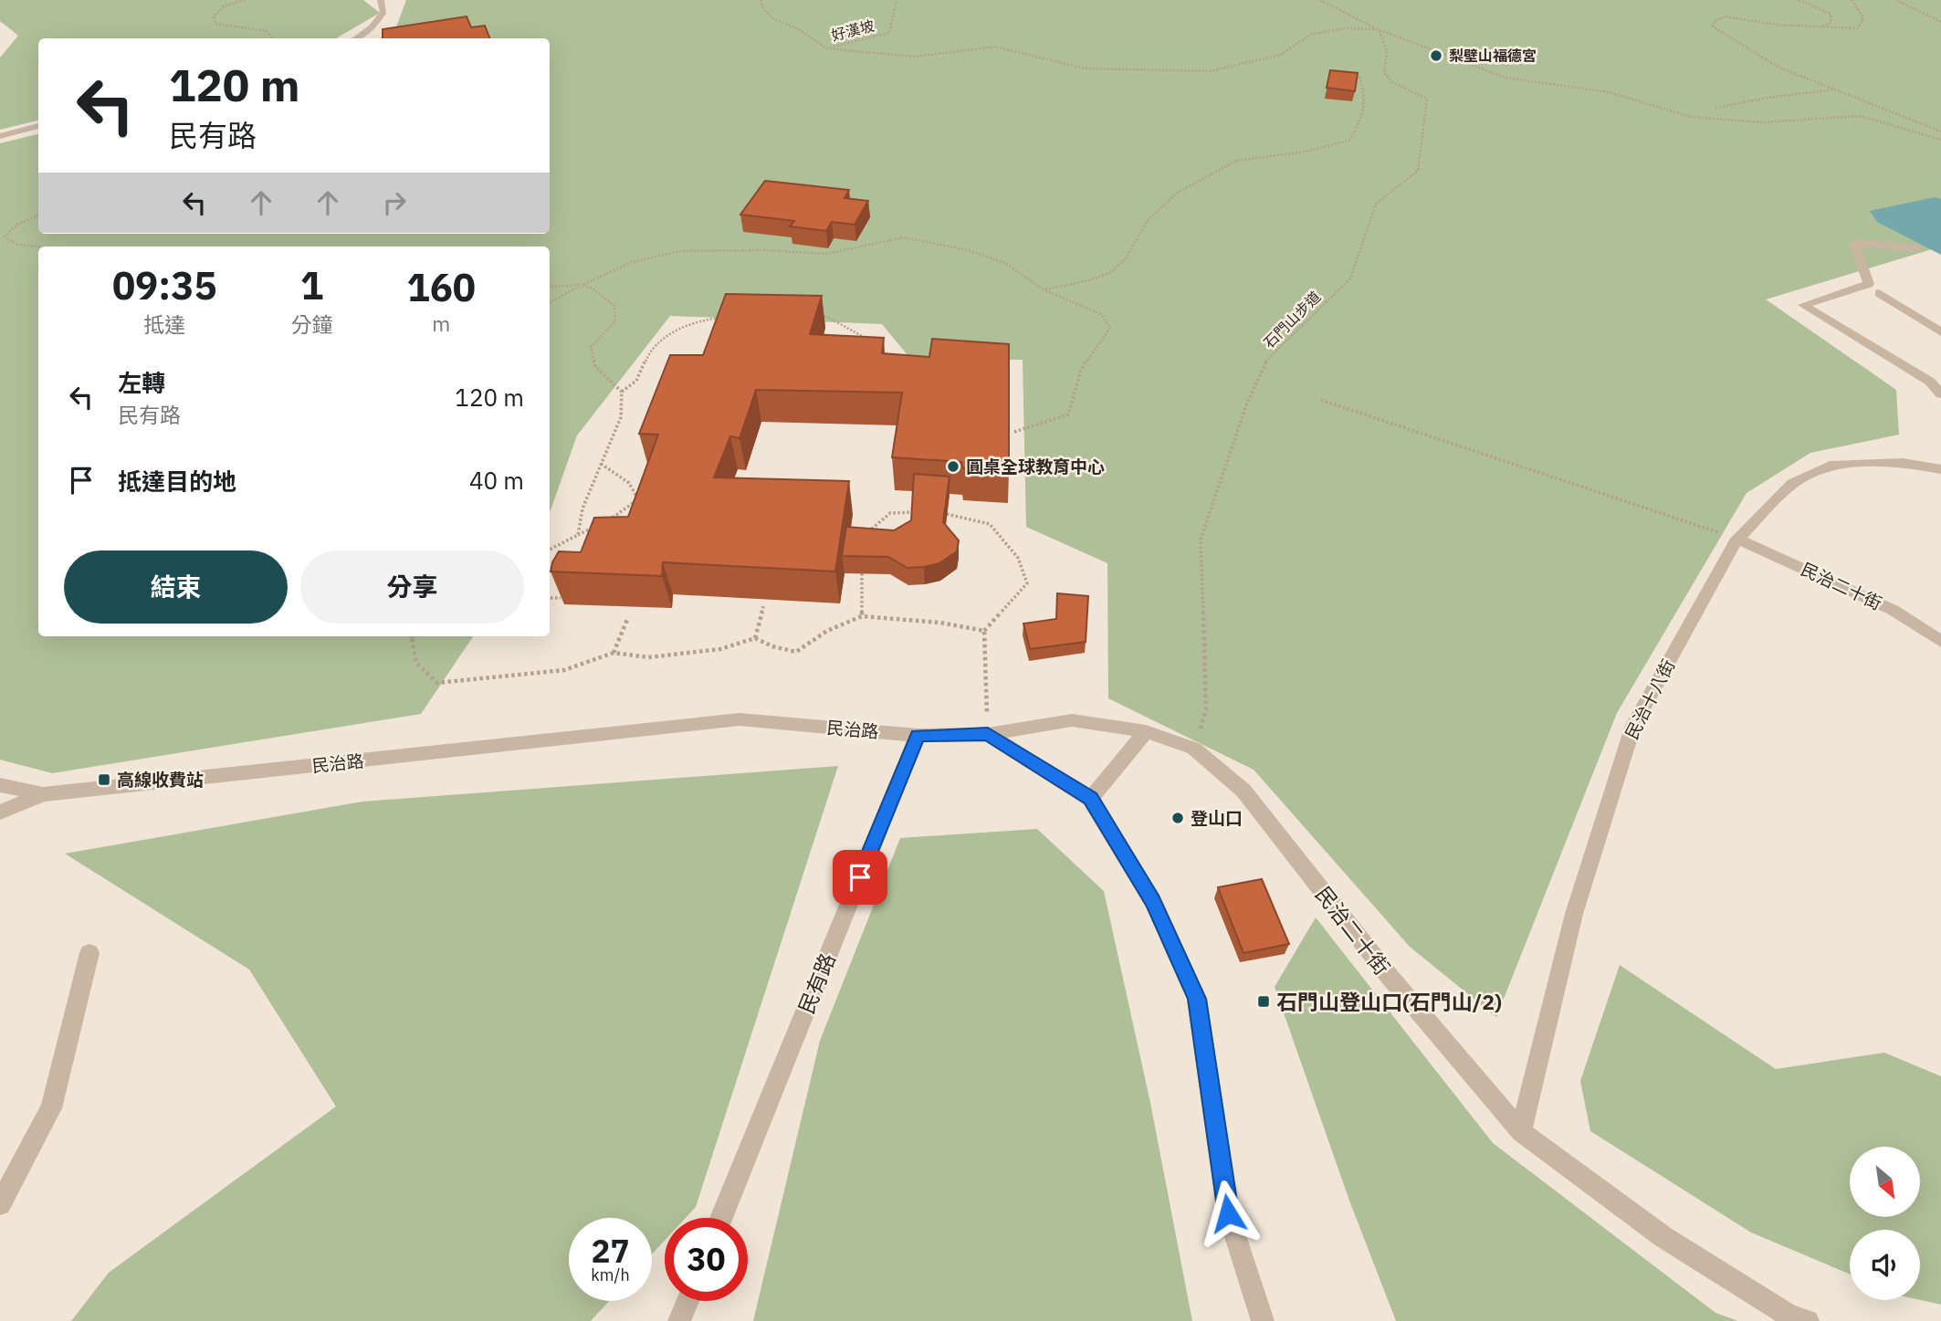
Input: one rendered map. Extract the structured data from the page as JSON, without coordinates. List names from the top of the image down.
{
  "streets": {
    "street": [
      "民治二十街",
      "民治十八街",
      "民治路",
      "民有路"
    ],
    "path": ["好漢坡", "石門山步道"]
  },
  "crossings": [
    ["石門山步道", "民治二十街"],
    ["民治二十街", "民治十八街"],
    ["民治二十街", "民治路"],
    ["民治路", "民有路"]
  ],
  "places": {
    "other": ["梨壁山福德宮", "圓桌全球教育中心", "登山口"],
    "transit": ["高線收費站", "石門山登山口(石門山/2)"]
  },
  "north": "bottom right",
  "page": {
    "turn": ["120 m", "民有路"],
    "eta": [
      "09:35",
      "抵達",
      "1",
      "分鐘",
      "160",
      "m"
    ],
    "list": [
      {
        "name": "左轉",
        "note": "民有路",
        "value": "120 m"
      },
      {
        "name": "抵達目的地",
        "value": "40 m"
      }
    ],
    "buttons": ["結束", "分享"],
    "speed": "27 km/h",
    "limit": "30"
  }
}
